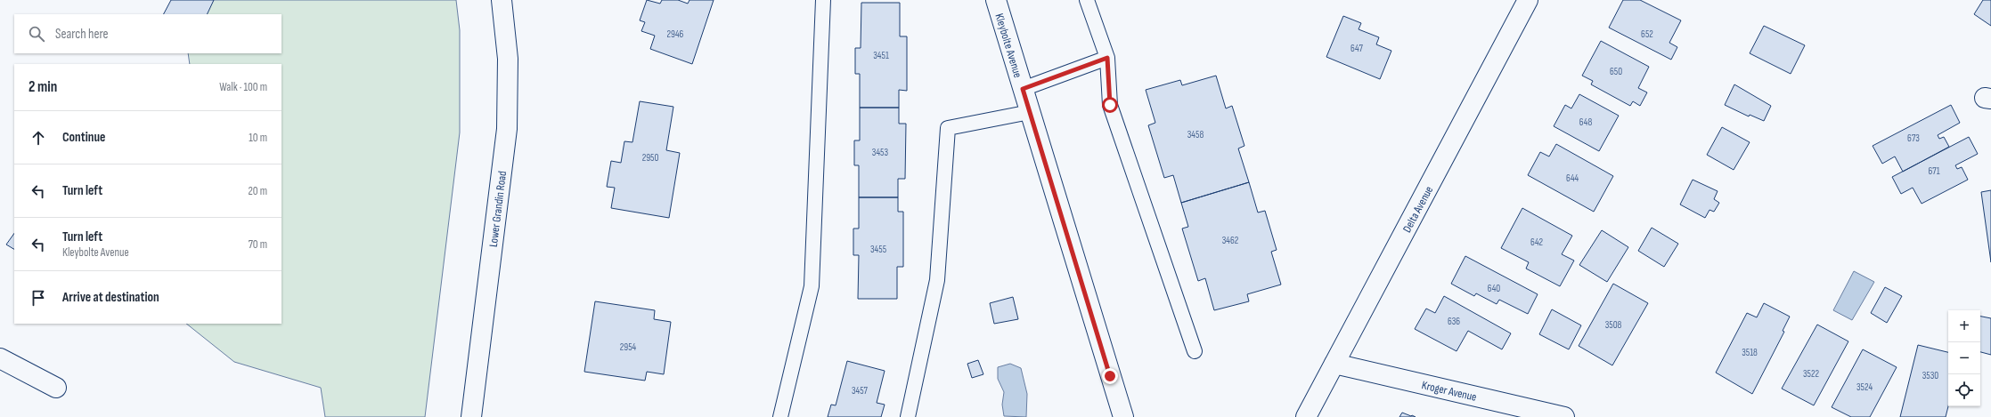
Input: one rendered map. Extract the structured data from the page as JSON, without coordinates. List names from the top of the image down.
{
  "streets": {
    "street": [
      "Kleybolte Avenue",
      "Lower Grandin Road",
      "Delta Avenue",
      "Kroger Avenue"
    ]
  },
  "crossings": [
    ["Delta Avenue", "Kroger Avenue"]
  ],
  "house_numbers": [
    "2946",
    "652",
    "647",
    "3451",
    "650",
    "648",
    "3458",
    "673",
    "3453",
    "2950",
    "671",
    "644",
    "3462",
    "642",
    "3455",
    "640",
    "636",
    "3508",
    "2954",
    "3518",
    "3522",
    "3530",
    "3524",
    "3457"
  ],
  "page": {
    "search": "Search here",
    "heading": ["2 min", "Walk · 100 m"],
    "list": [
      ["Continue", "10 m"],
      ["Turn left", "20 m"],
      ["Turn left", "Kleybolte Avenue", "70 m"],
      "Arrive at destination"
    ],
    "map_buttons": ["+", "−"]
  }
}
